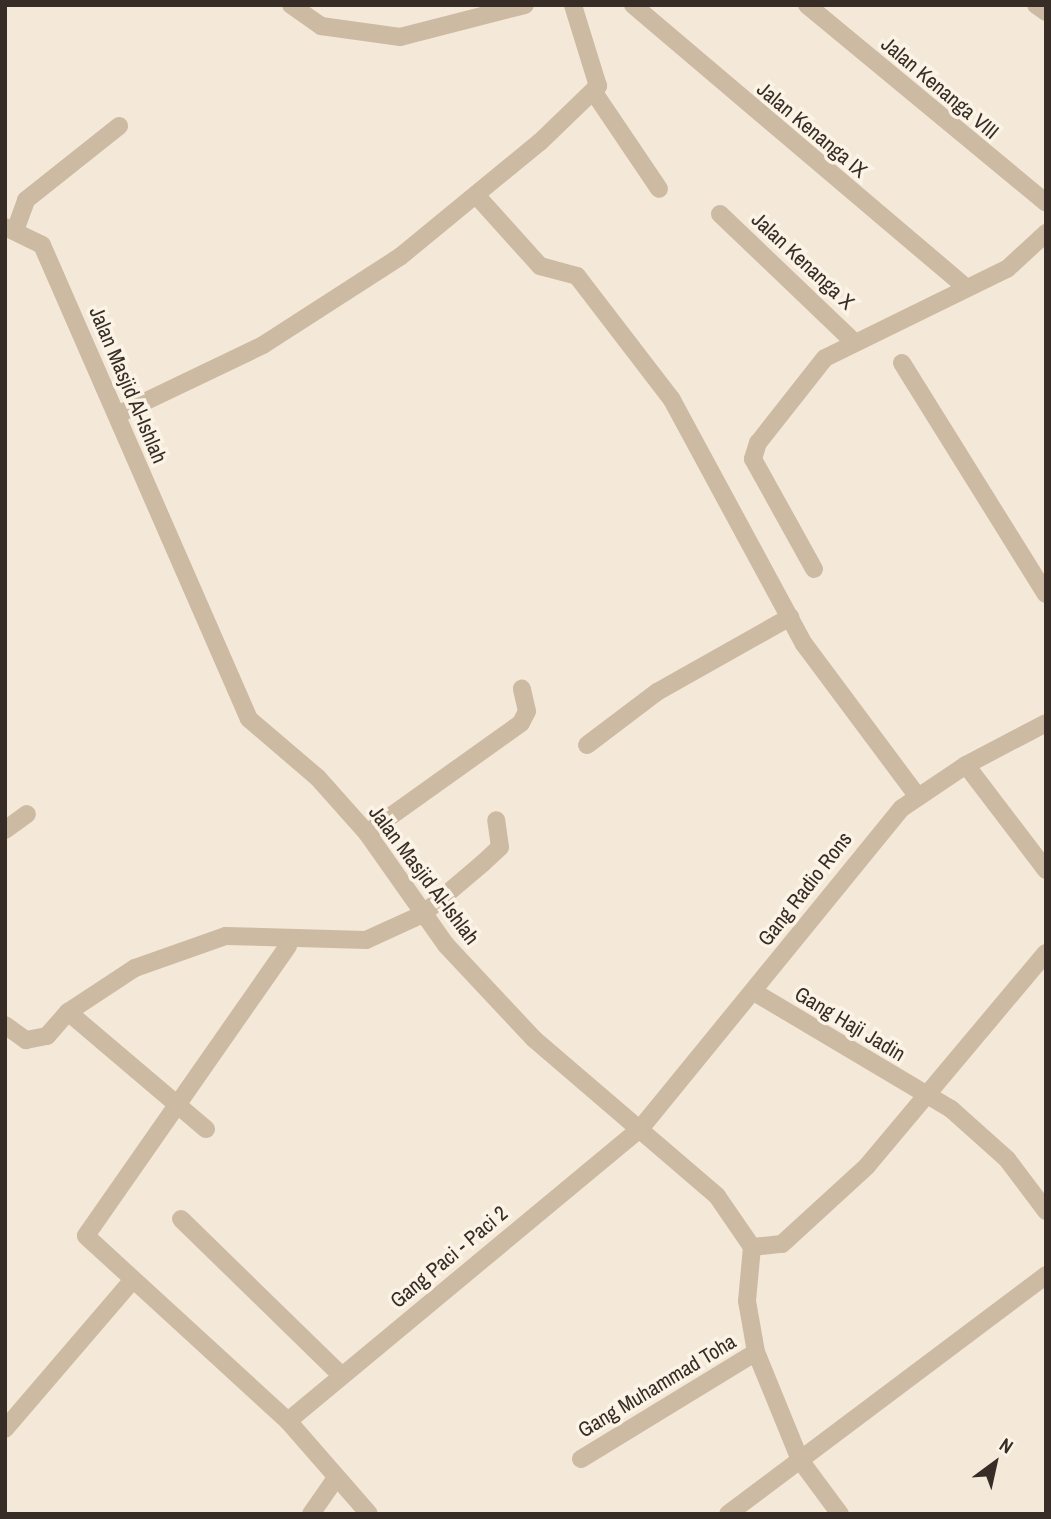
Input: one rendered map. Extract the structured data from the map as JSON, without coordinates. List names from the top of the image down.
{
  "streets": {
    "street": [
      "Jalan Kenanga VIII",
      "Jalan Kenanga IX",
      "Jalan Kenanga X",
      "Jalan Masjid Al-Ishlah",
      "Gang Radio Rons",
      "Gang Haji Jadin",
      "Gang Paci - Paci 2",
      "Gang Muhammad Toha"
    ]
  },
  "crossings": [
    ["Jalan Masjid Al-Ishlah", "Gang Radio Rons"],
    ["Jalan Masjid Al-Ishlah", "Gang Paci - Paci 2"],
    ["Gang Radio Rons", "Gang Haji Jadin"],
    ["Gang Radio Rons", "Gang Paci - Paci 2"]
  ],
  "north": "top right"
}
